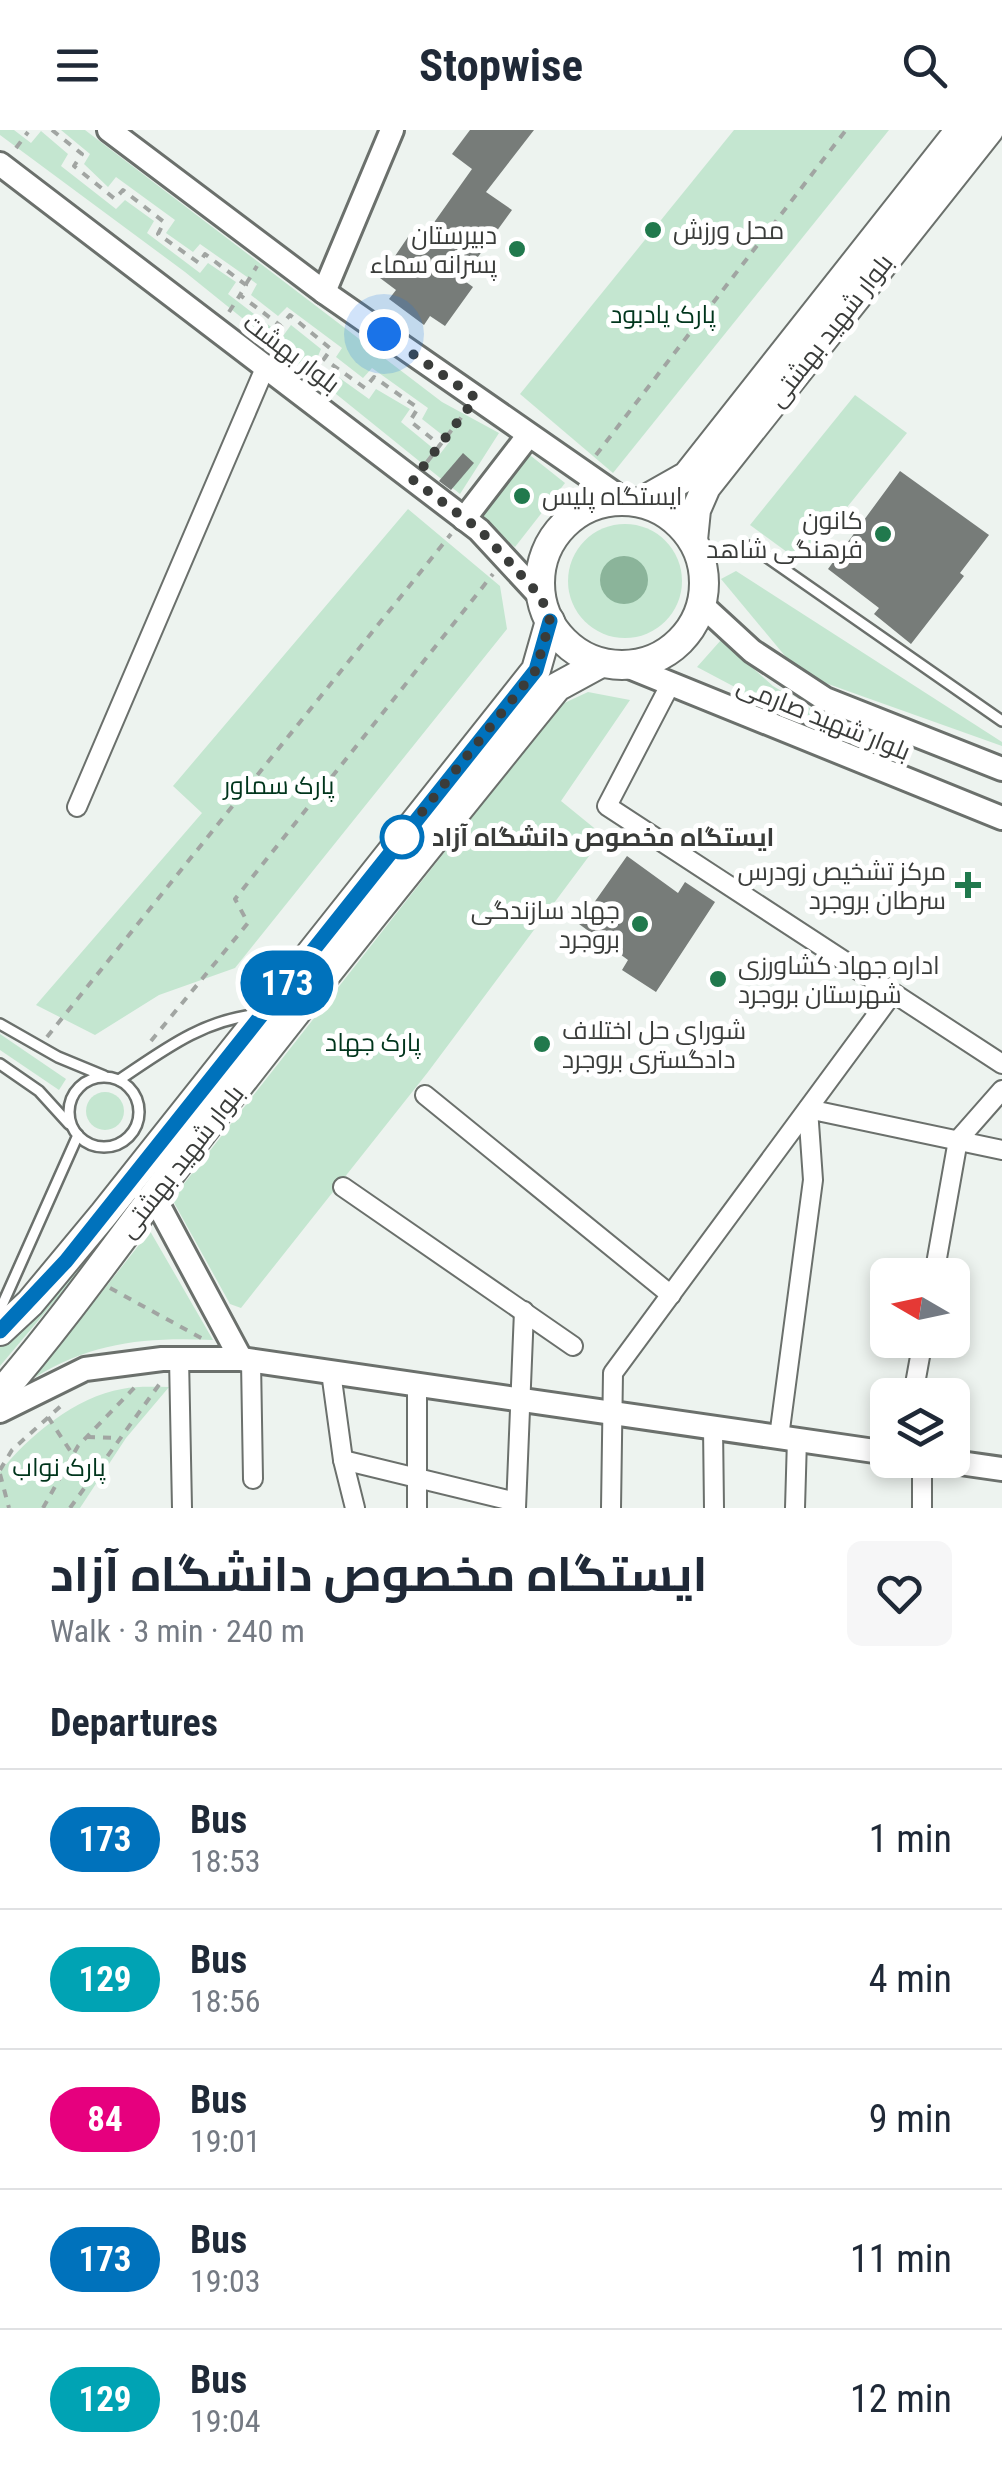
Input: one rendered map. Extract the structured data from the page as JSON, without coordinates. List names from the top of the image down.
{
  "streets": {
    "main road": ["بلوار شهید بهشتی", "بلوار بهشت", "بلوار شهید صارمی"]
  },
  "crossings": [
    ["بلوار شهید بهشتی", "بلوار بهشت"],
    ["بلوار شهید بهشتی", "بلوار شهید صارمی"],
    ["بلوار بهشت", "بلوار شهید صارمی"]
  ],
  "parks": [
    "پارک یادبود",
    "پارک سماور",
    "پارک جهاد",
    "پارک نواب"
  ],
  "places": {
    "other": [
      "محل ورزش",
      "دبیرستان پسرانه سماء",
      "ایستگاه پلیس",
      "کانون فرهنگی شاهد",
      "ایستگاه مخصوص دانشگاه آزاد",
      "جهاد سازندگی بروجرد",
      "اداره جهاد کشاورزی شهرستان بروجرد",
      "شورای حل اختلاف دادگستری بروجرد"
    ],
    "health": ["مرکز تشخیص زودرس سرطان بروجرد"]
  },
  "lines": ["bus line 173"],
  "north": "left",
  "page": {
    "header": "Stopwise",
    "on_map": "173",
    "heading": [
      ["ایستگاه مخصوص دانشگاه آزاد", "Walk · 3 min · 240 m"],
      "Departures"
    ],
    "list": [
      {
        "mark": "173",
        "name": "Bus",
        "note": "18:53",
        "value": "1 min"
      },
      {
        "mark": "129",
        "name": "Bus",
        "note": "18:56",
        "value": "4 min"
      },
      {
        "mark": "84",
        "name": "Bus",
        "note": "19:01",
        "value": "9 min"
      },
      {
        "mark": "173",
        "name": "Bus",
        "note": "19:03",
        "value": "11 min"
      },
      {
        "mark": "129",
        "name": "Bus",
        "note": "19:04",
        "value": "12 min"
      }
    ]
  }
}
